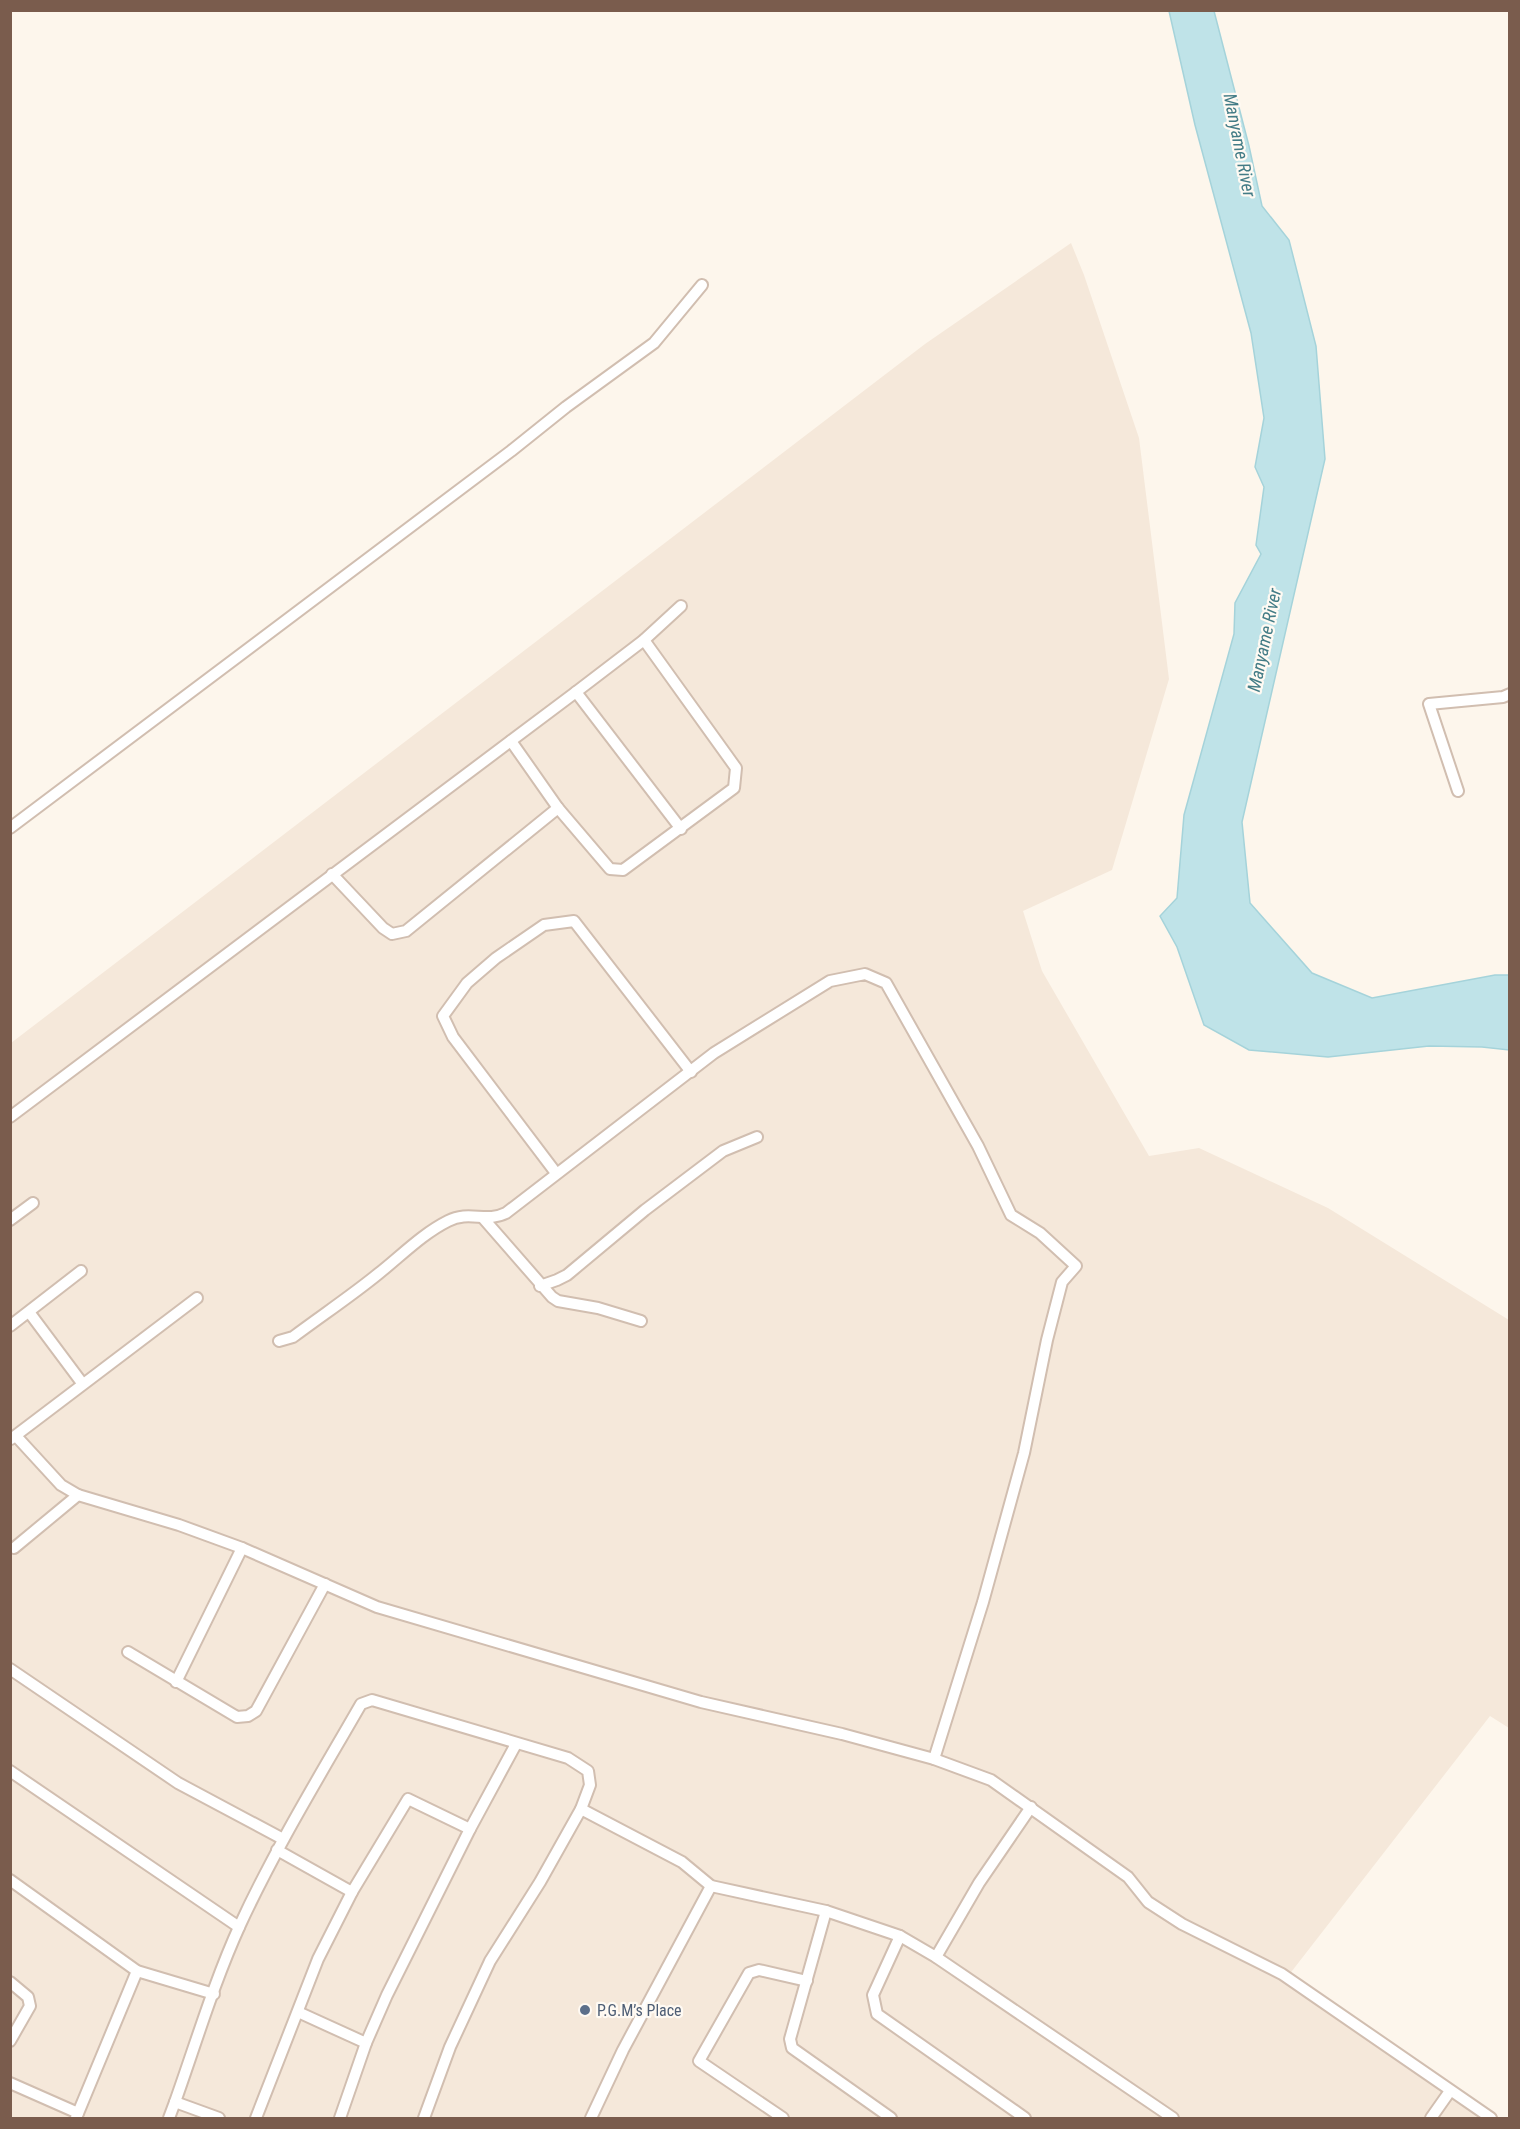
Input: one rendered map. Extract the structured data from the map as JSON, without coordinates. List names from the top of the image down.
{
  "water": ["Manyame River"],
  "places": ["P.G.M’s Place"]
}
